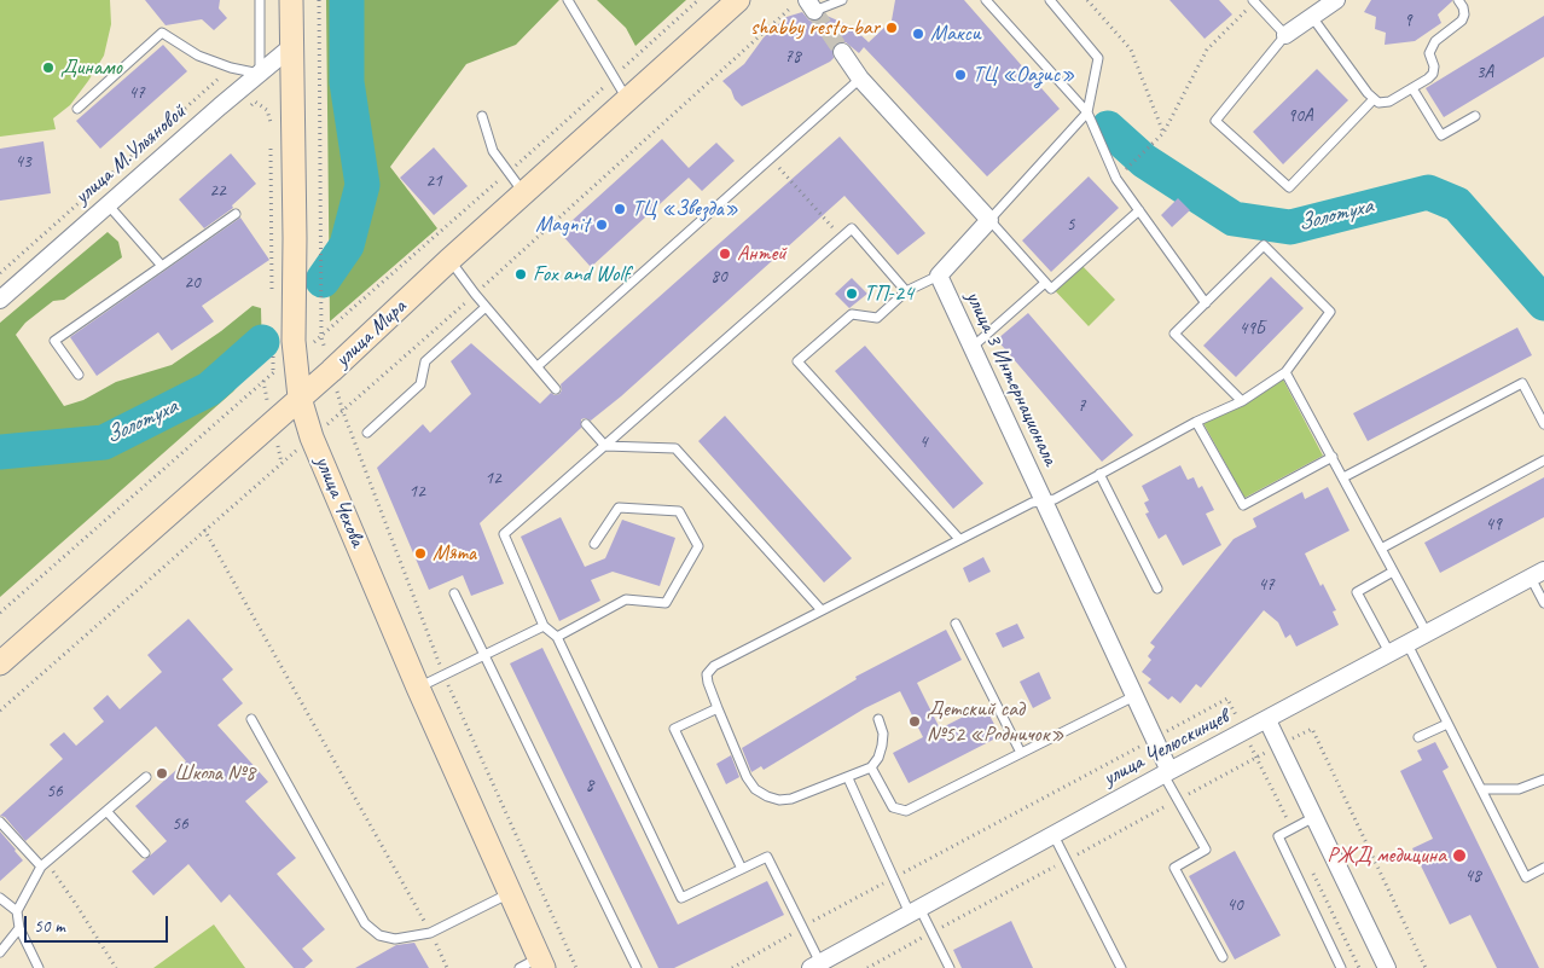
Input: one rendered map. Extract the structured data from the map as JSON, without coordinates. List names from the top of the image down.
{
  "streets": {
    "street": [
      "улица М.Ульяновой",
      "улица Мира",
      "улица 3 Интернационала",
      "улица Чехова",
      "улица Челюскинцев"
    ]
  },
  "crossings": [
    ["улица М.Ульяновой", "улица Чехова"],
    ["улица Мира", "улица Чехова"],
    ["улица 3 Интернационала", "улица Челюскинцев"]
  ],
  "water": ["Золотуха"],
  "places": [
    "shabby resto-bar",
    "Макси",
    "Динамо",
    "ТЦ «Оазис»",
    "ТЦ «Звезда»",
    "Magnit",
    "Антей",
    "Fox and Wolf",
    "ТП-24",
    "Мята",
    "Детский сад №52 «Родничок»",
    "Школа №8",
    "РЖД медицина"
  ],
  "house_numbers": [
    "9",
    "78",
    "3А",
    "47",
    "90А",
    "43",
    "21",
    "22",
    "5",
    "80",
    "20",
    "49Б",
    "7",
    "4",
    "12",
    "12",
    "49",
    "47",
    "8",
    "56",
    "56",
    "48",
    "40"
  ],
  "scale_bar": "50 m"
}
